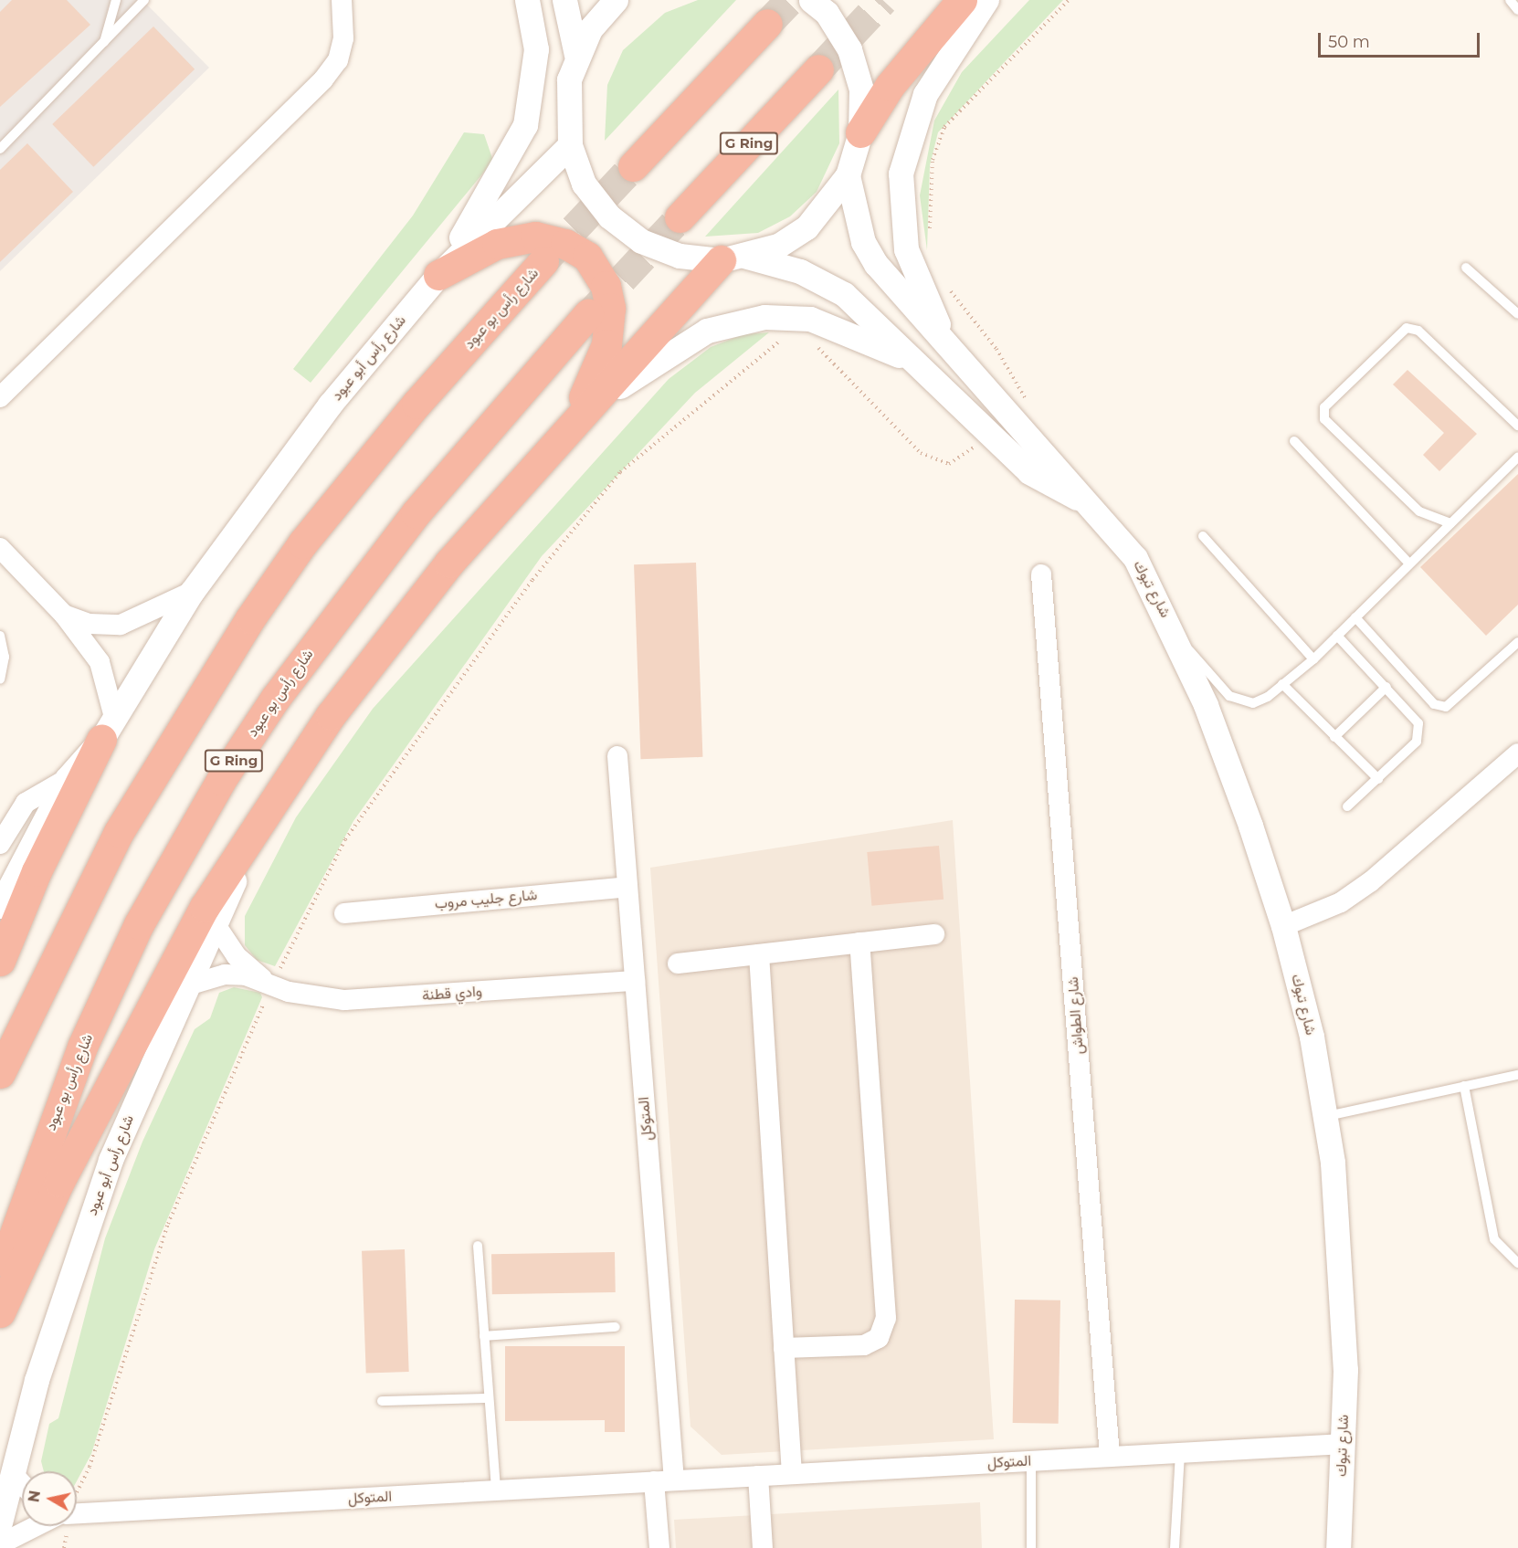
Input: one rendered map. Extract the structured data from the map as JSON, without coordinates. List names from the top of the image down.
{
  "streets": {
    "highway": ["G Ring", "شارع رأس بو عبود"],
    "street": [
      "شارع رأس أبو عبود",
      "شارع تبوك",
      "شارع جليب مروب",
      "وادي قطنة",
      "شارع الطواش",
      "المتوكل"
    ]
  },
  "crossings": [
    ["شارع رأس أبو عبود", "شارع تبوك"],
    ["شارع رأس أبو عبود", "وادي قطنة"],
    ["شارع تبوك", "المتوكل"],
    ["شارع جليب مروب", "المتوكل"],
    ["وادي قطنة", "المتوكل"],
    ["شارع الطواش", "المتوكل"]
  ],
  "scale_bar": "50 m",
  "north": "left"
}
